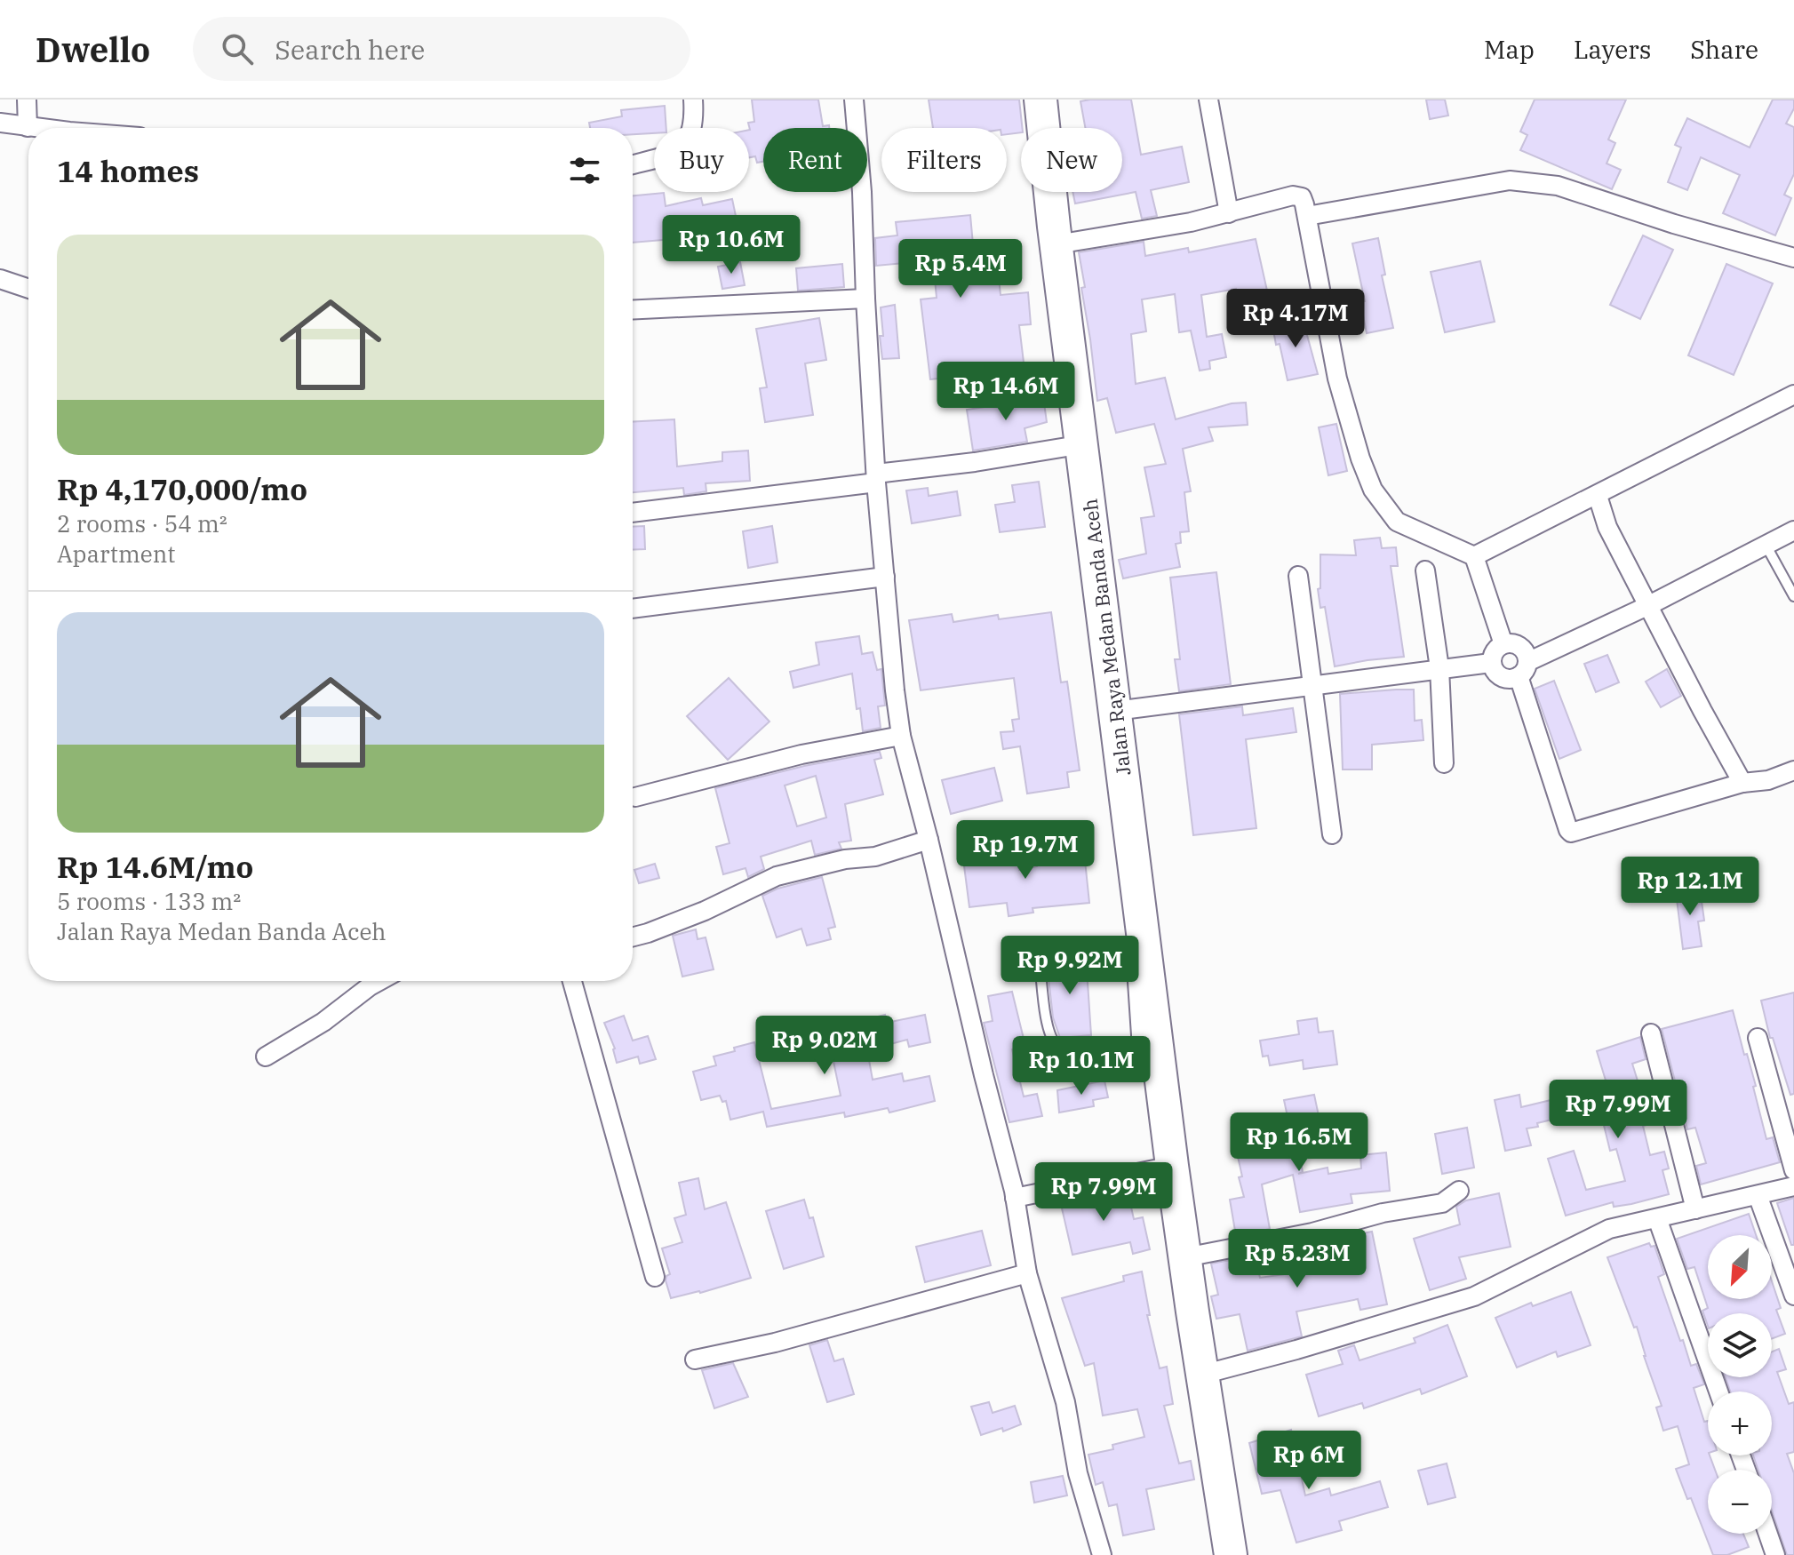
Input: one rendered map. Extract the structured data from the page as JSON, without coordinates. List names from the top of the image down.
{
  "streets": {
    "highway": ["Jalan Raya Medan Banda Aceh"]
  },
  "north": "bottom left",
  "page": {
    "header": "Dwello",
    "search": "Search here",
    "nav": ["Map", "Layers", "Share"],
    "chip": [
      "Buy",
      "Rent",
      "Filters",
      "New"
    ],
    "heading": "14 homes",
    "list": [
      {
        "name": "Rp 4,170,000/mo",
        "note": "2 rooms · 54 m² · Apartment"
      },
      {
        "name": "Rp 14.6M/mo",
        "note": "5 rooms · 133 m² · Jalan Raya Medan Banda Aceh"
      }
    ],
    "price": [
      "Rp 10.6M",
      "Rp 5.4M",
      "Rp 4.17M",
      "Rp 14.6M",
      "Rp 19.7M",
      "Rp 12.1M",
      "Rp 9.92M",
      "Rp 9.02M",
      "Rp 10.1M",
      "Rp 7.99M",
      "Rp 16.5M",
      "Rp 7.99M",
      "Rp 5.23M",
      "Rp 6M"
    ],
    "map_buttons": ["+", "−"]
  }
}
